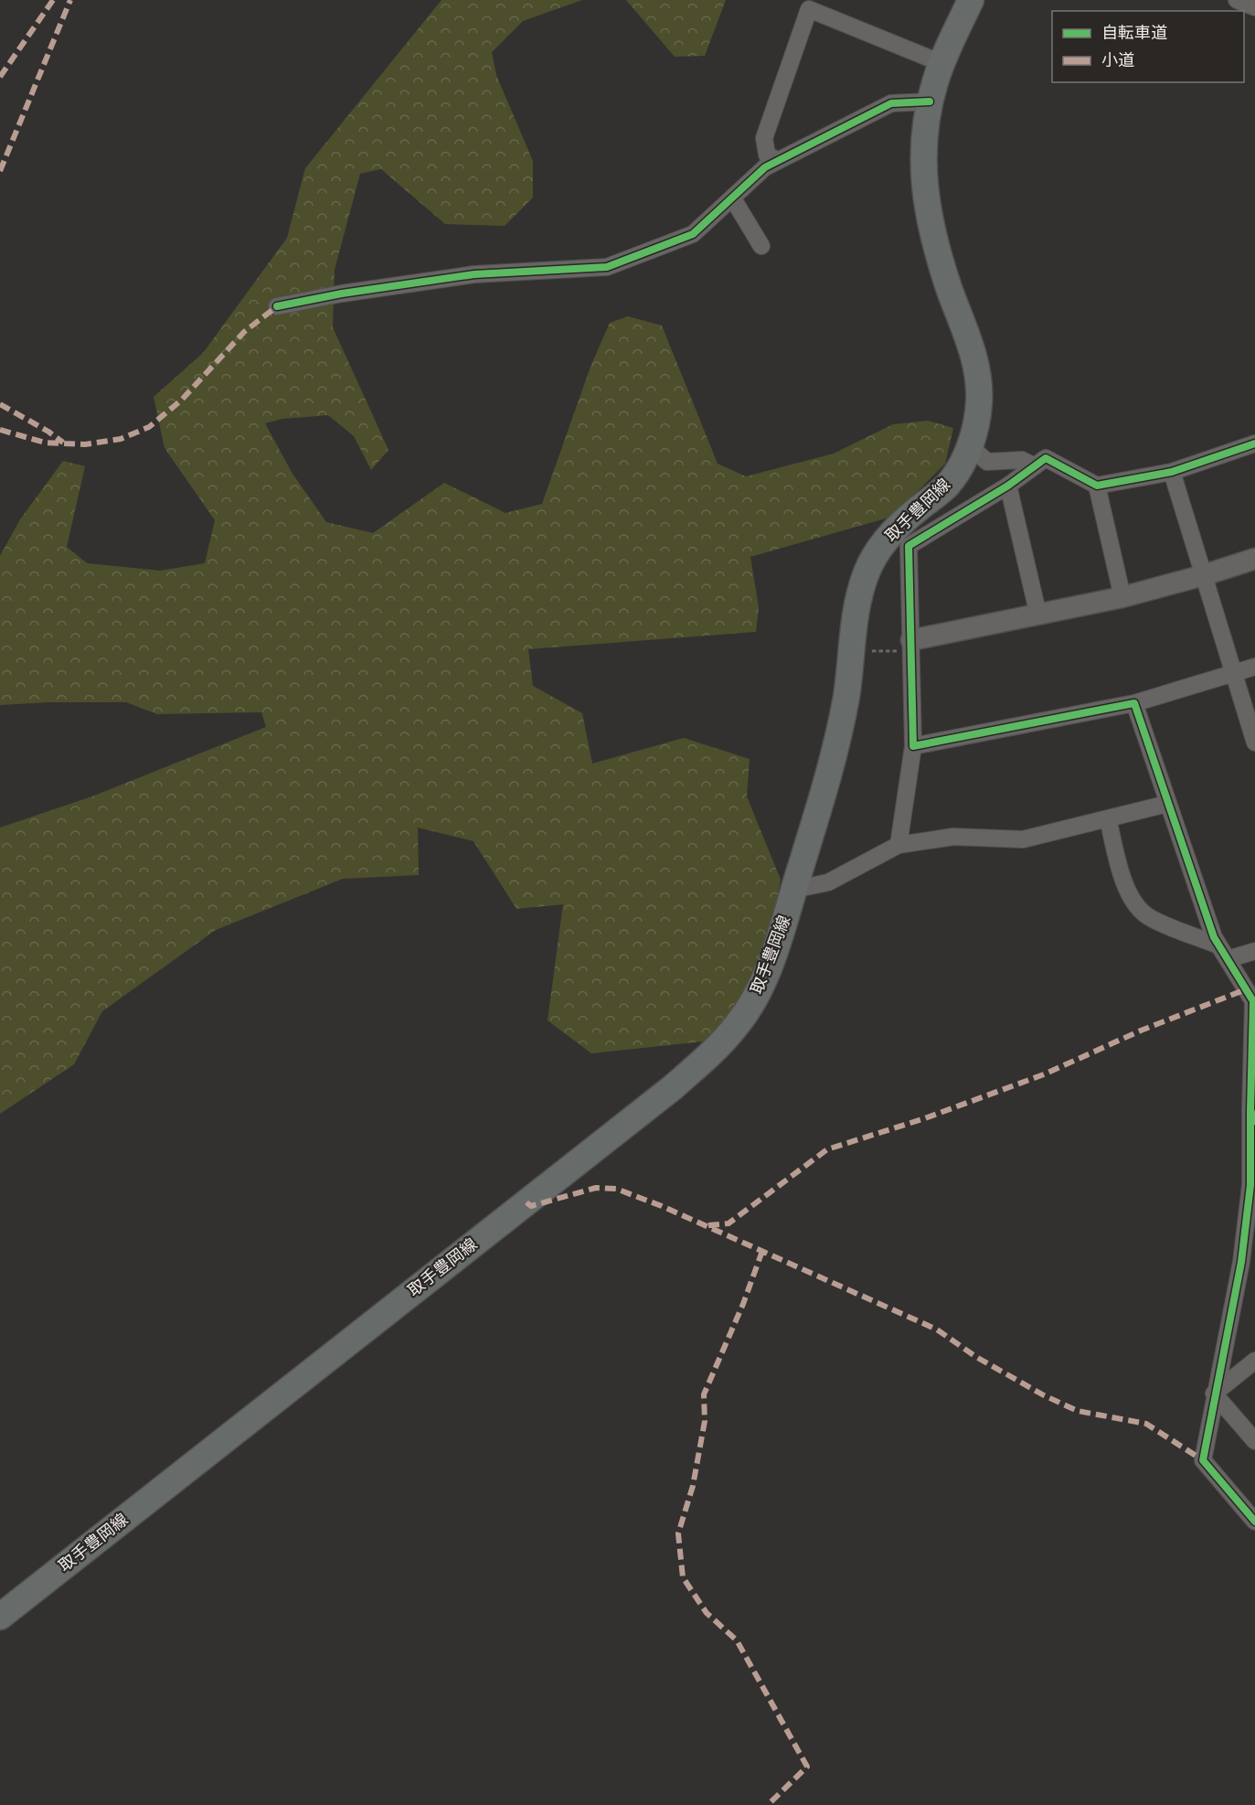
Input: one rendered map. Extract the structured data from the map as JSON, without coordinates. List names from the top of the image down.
{
  "streets": {
    "main road": ["取手豊岡線"]
  },
  "legend": ["自転車道", "小道"]
}
